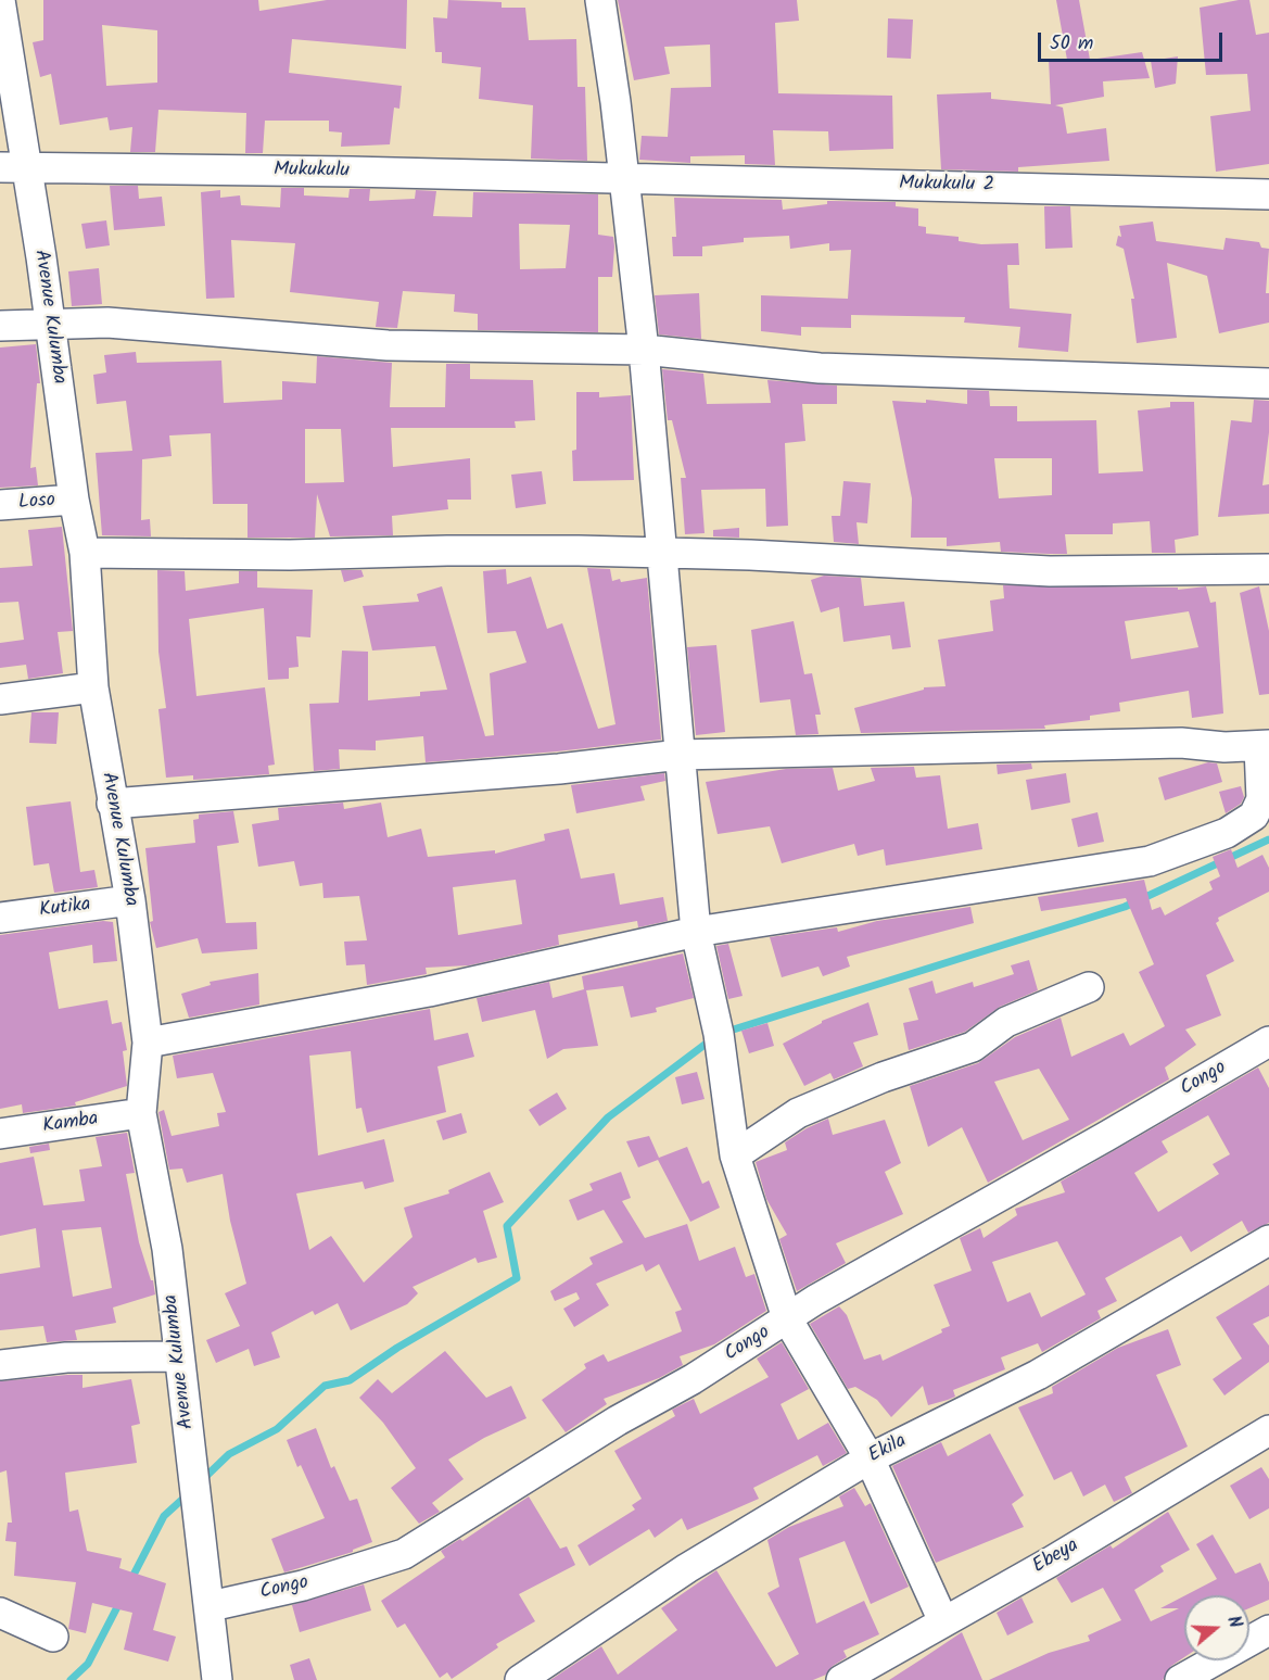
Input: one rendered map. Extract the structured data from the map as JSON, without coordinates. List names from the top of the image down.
{
  "streets": {
    "street": [
      "Mukukulu",
      "Mukukulu 2",
      "Avenue Kulumba",
      "Loso",
      "Kutika",
      "Congo",
      "Kamba",
      "Ekila",
      "Ebeya"
    ]
  },
  "crossings": [
    ["Mukukulu", "Mukukulu 2"],
    ["Mukukulu", "Avenue Kulumba"],
    ["Avenue Kulumba", "Loso"],
    ["Avenue Kulumba", "Kutika"],
    ["Avenue Kulumba", "Congo"],
    ["Avenue Kulumba", "Kamba"]
  ],
  "scale_bar": "50 m",
  "north": "right"
}
